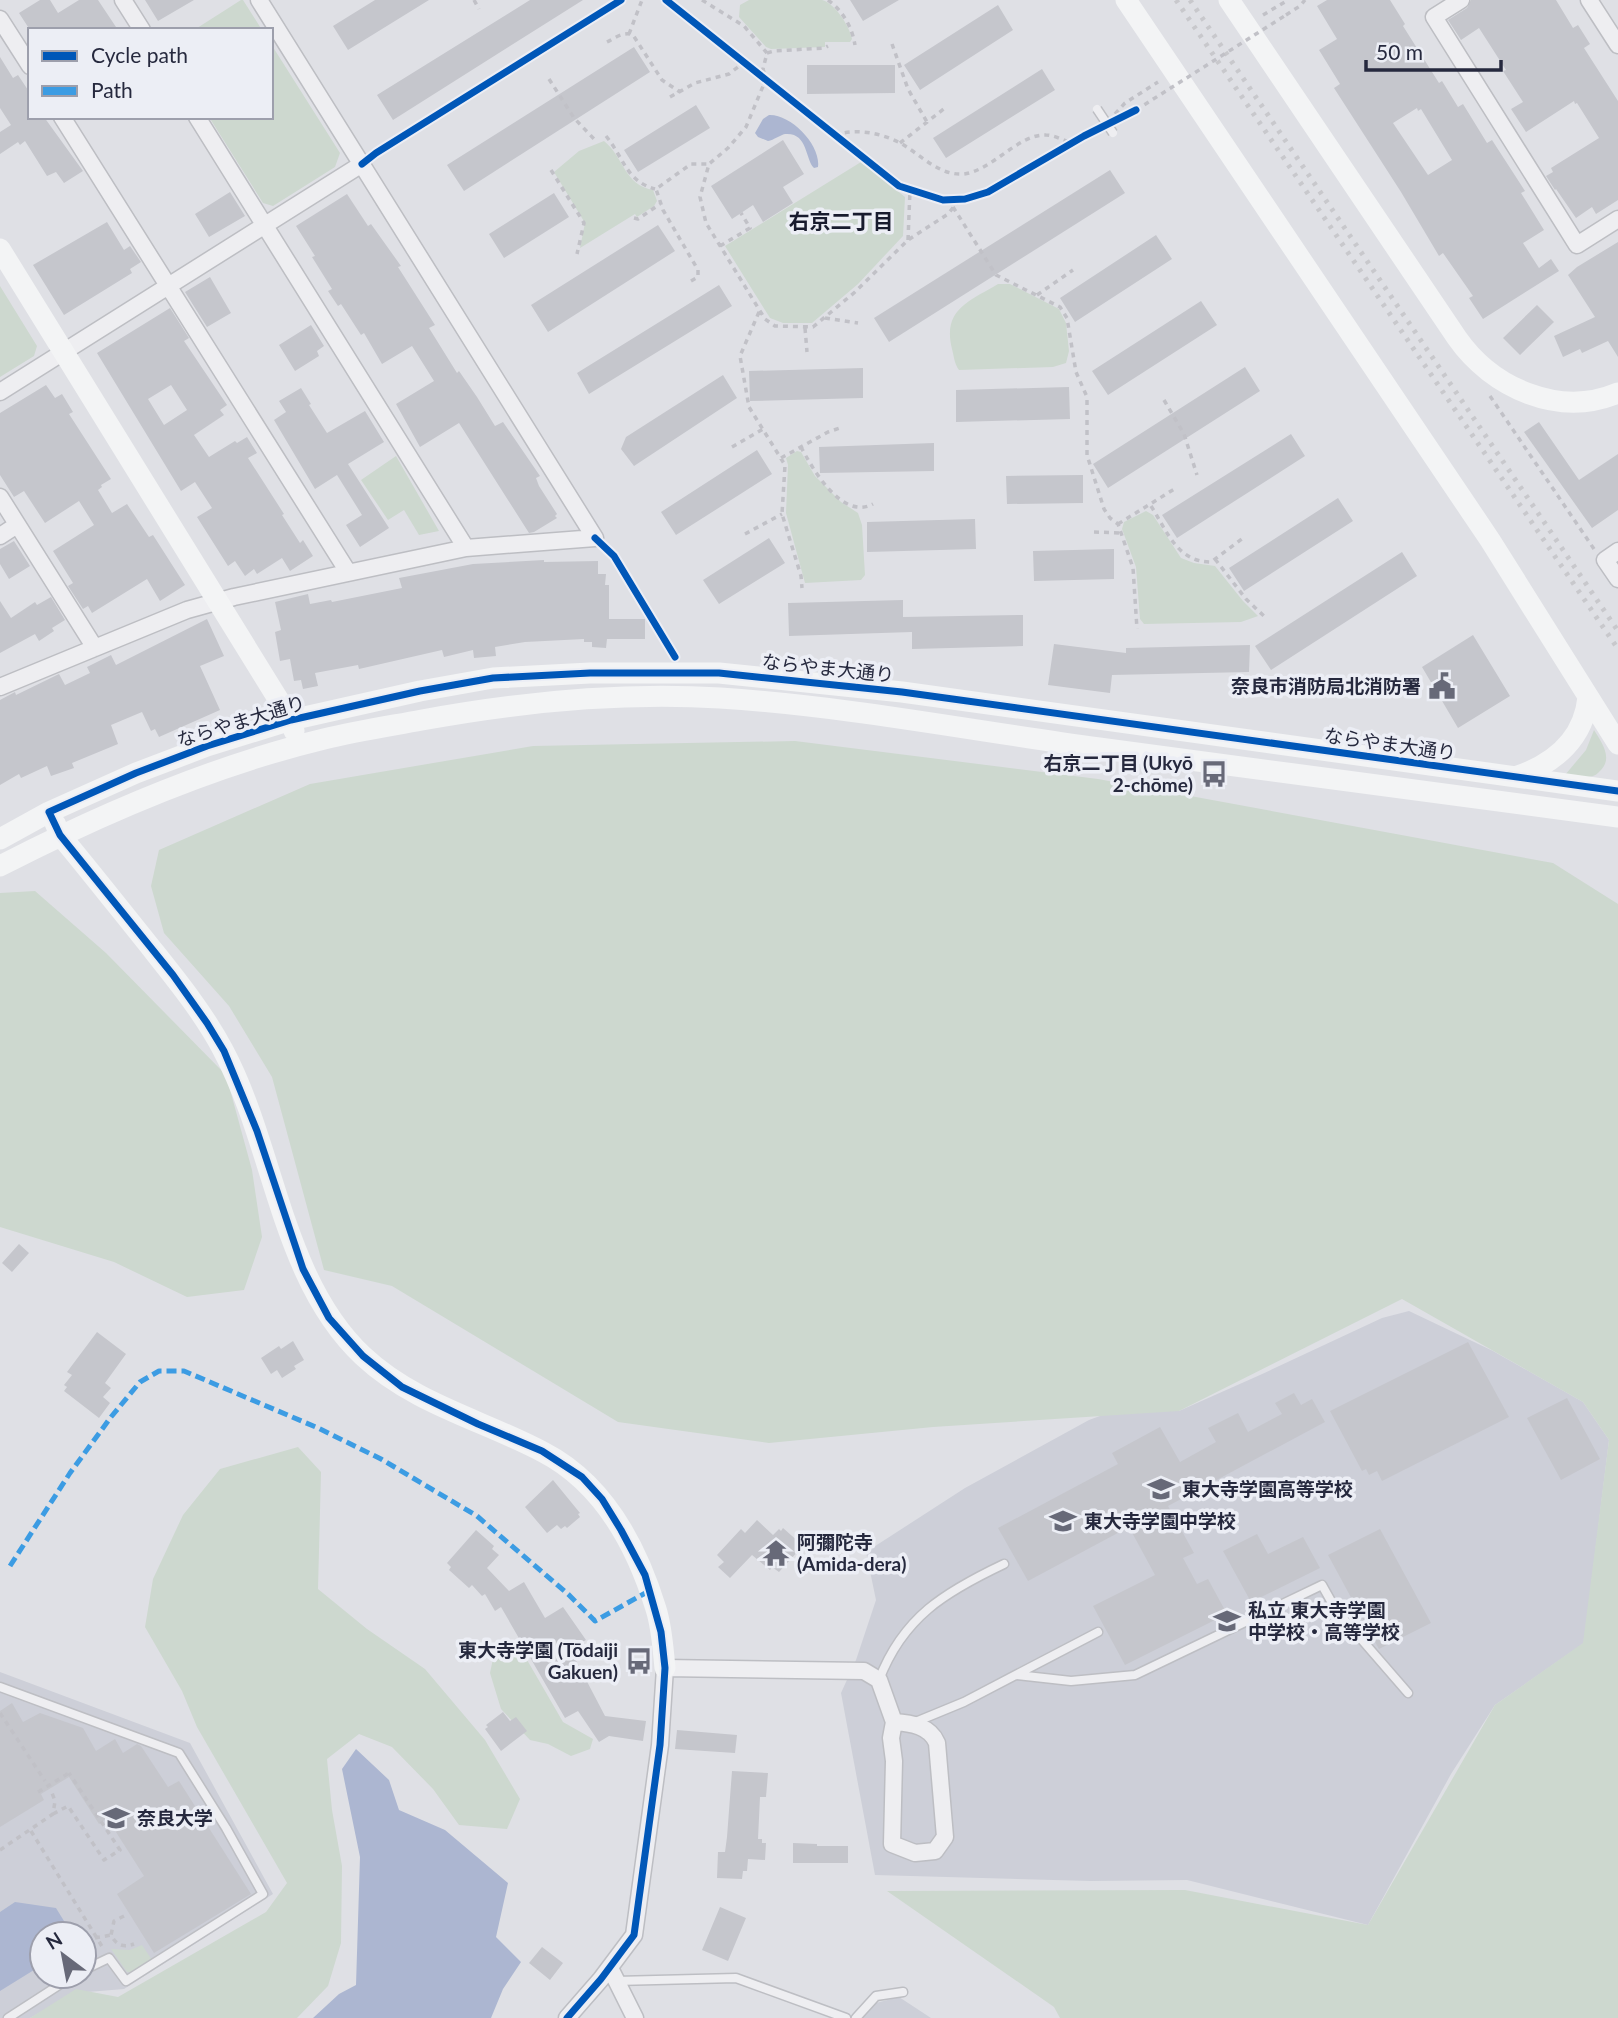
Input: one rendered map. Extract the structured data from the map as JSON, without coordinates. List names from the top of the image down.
{
  "streets": {
    "street": ["ならやま大通り"]
  },
  "districts": ["右京二丁目"],
  "places": {
    "public building": ["奈良市消防局北消防署"],
    "bus stop": ["右京二丁目 (Ukyō 2-chōme)", "東大寺学園 (Tōdaiji Gakuen)"],
    "school or university": [
      "東大寺学園高等学校",
      "東大寺学園中学校",
      "私立 東大寺学園 中学校・高等学校",
      "奈良大学"
    ],
    "temple": ["阿彌陀寺 (Amida-dera)"]
  },
  "legend": ["Cycle path", "Path"],
  "scale_bar": "50 m",
  "north": "top left"
}
